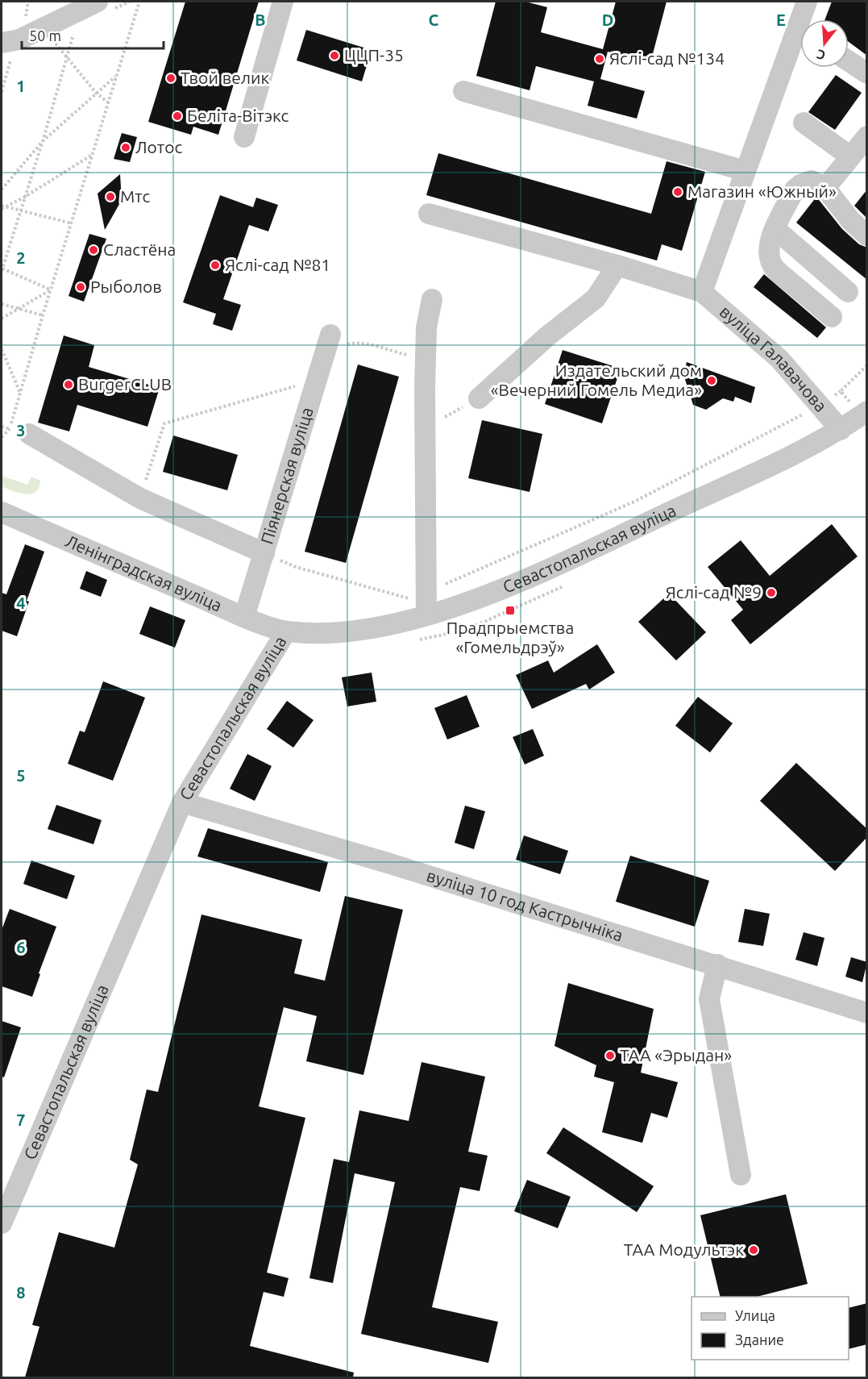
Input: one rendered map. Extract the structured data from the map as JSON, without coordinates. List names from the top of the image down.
{
  "streets": {
    "street": [
      "вуліца Галавачова",
      "Піянерская вуліца",
      "Севастопальская вуліца",
      "Ленінградская вуліца",
      "вуліца 10 год Кастрычніка"
    ]
  },
  "crossings": [
    ["вуліца Галавачова", "Севастопальская вуліца"],
    ["Піянерская вуліца", "Ленінградская вуліца"],
    ["Севастопальская вуліца", "Ленінградская вуліца"],
    ["Севастопальская вуліца", "вуліца 10 год Кастрычніка"]
  ],
  "places": {
    "other": [
      "ЦЦП-35",
      "Яслі-сад №134",
      "Твой велик",
      "Беліта-Вітэкс",
      "Лотос",
      "Магазин «Южный»",
      "Мтс",
      "Сластёна",
      "Яслі-сад №81",
      "Рыболов",
      "Издательский дом «Вечерний Гомель Медиа»",
      "BurgerCLUB",
      "Яслі-сад №9",
      "ТАА «Эрыдан»",
      "ТАА Модультэк"
    ],
    "transit": ["Прадпрыемства «Гомельдрэў»"]
  },
  "legend": ["Улица", "Здание"],
  "scale_bar": "50 m",
  "north": "bottom",
  "grid": {
    "columns": [
      "B",
      "C",
      "D",
      "E"
    ],
    "rows": [
      "1",
      "2",
      "3",
      "4",
      "5",
      "6",
      "7",
      "8"
    ]
  }
}
